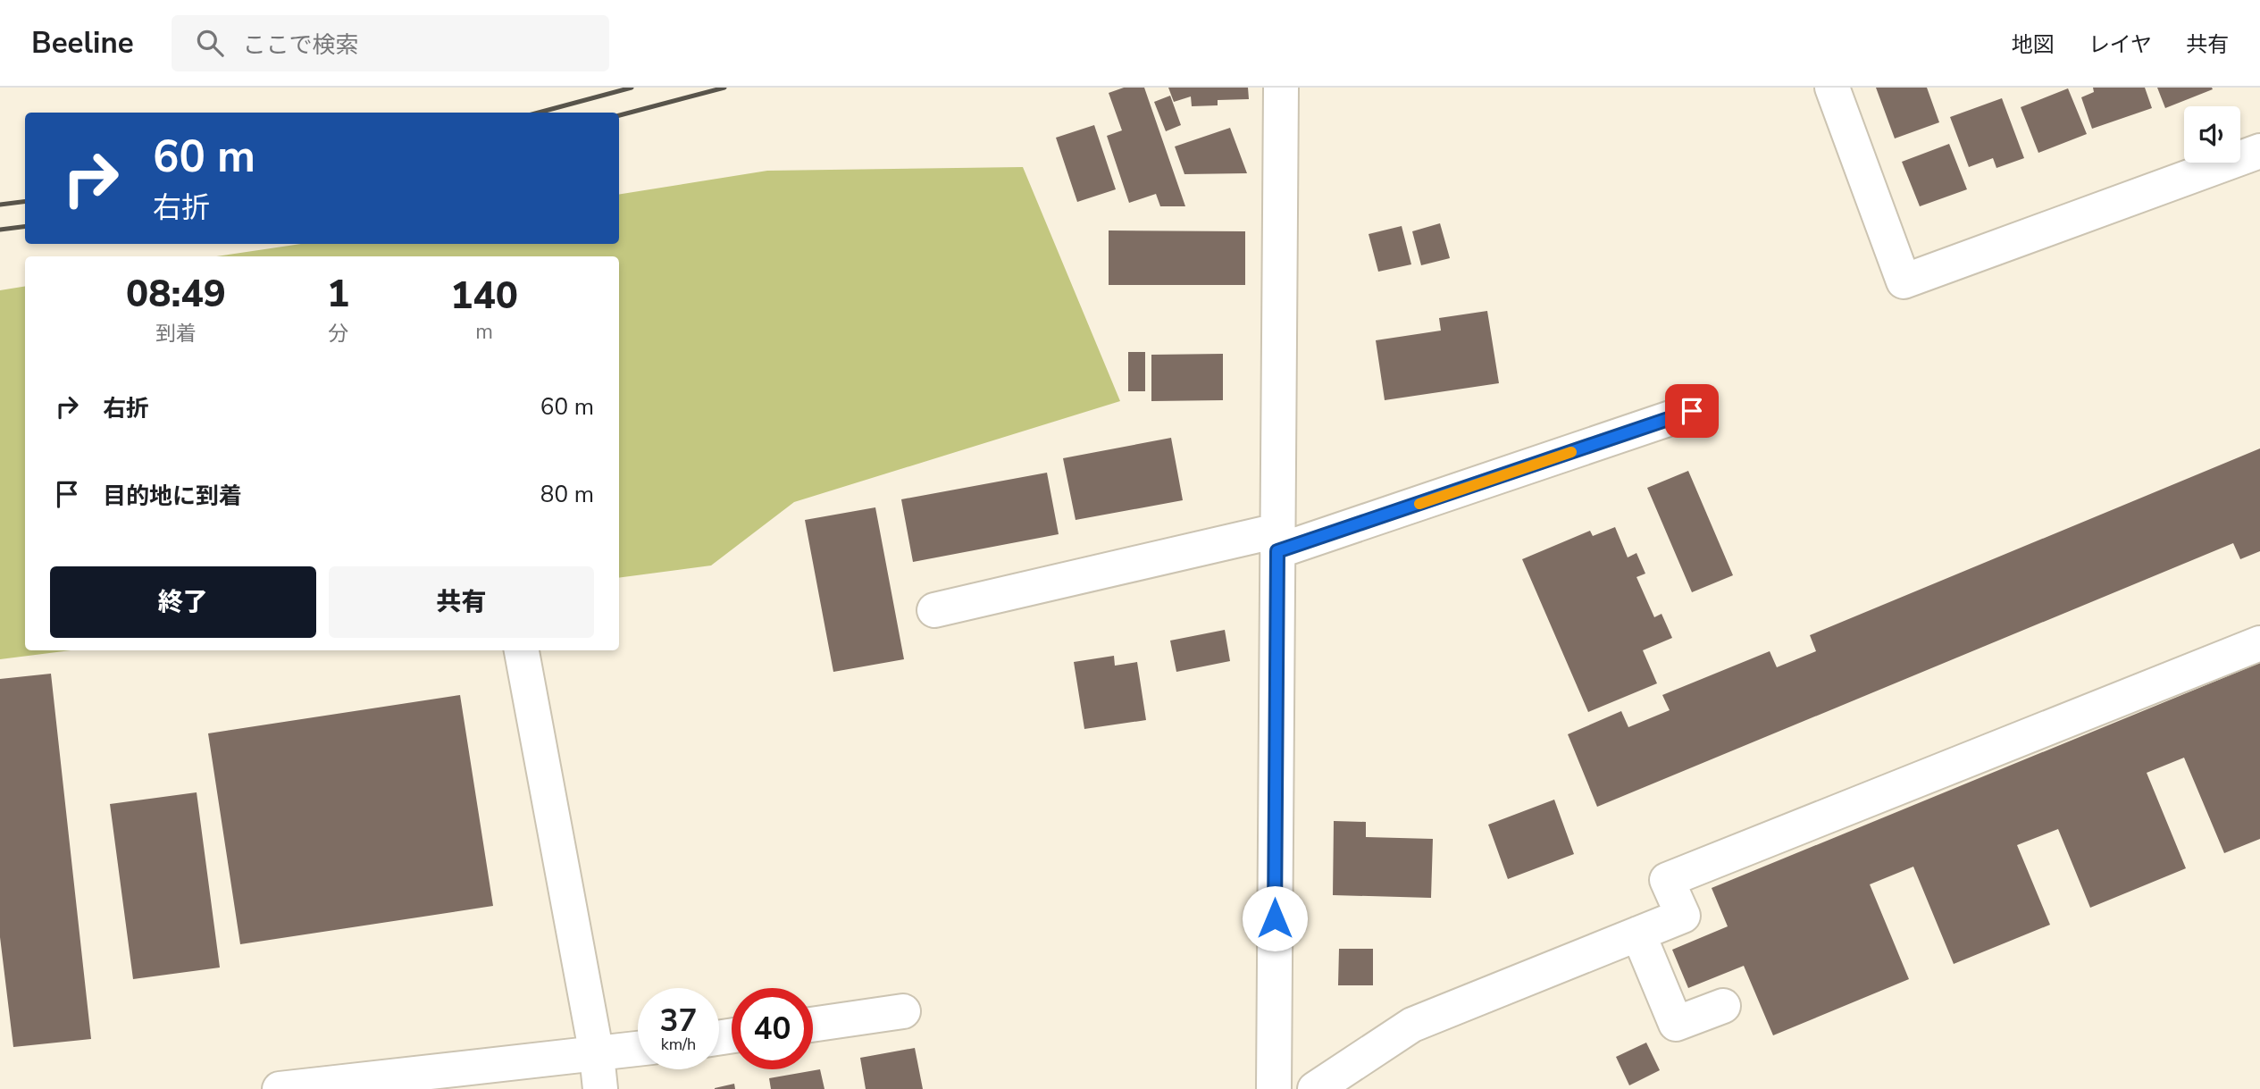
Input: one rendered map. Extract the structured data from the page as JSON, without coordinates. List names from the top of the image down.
{
  "page": {
    "header": "Beeline",
    "search": "ここで検索",
    "nav": ["地図", "レイヤ", "共有"],
    "turn": ["60 m", "右折"],
    "eta": [
      "08:49",
      "到着",
      "1",
      "分",
      "140",
      "m"
    ],
    "list": [
      {
        "name": "右折",
        "value": "60 m"
      },
      {
        "name": "目的地に到着",
        "value": "80 m"
      }
    ],
    "buttons": ["終了", "共有"],
    "speed": "37 km/h",
    "limit": "40"
  }
}
